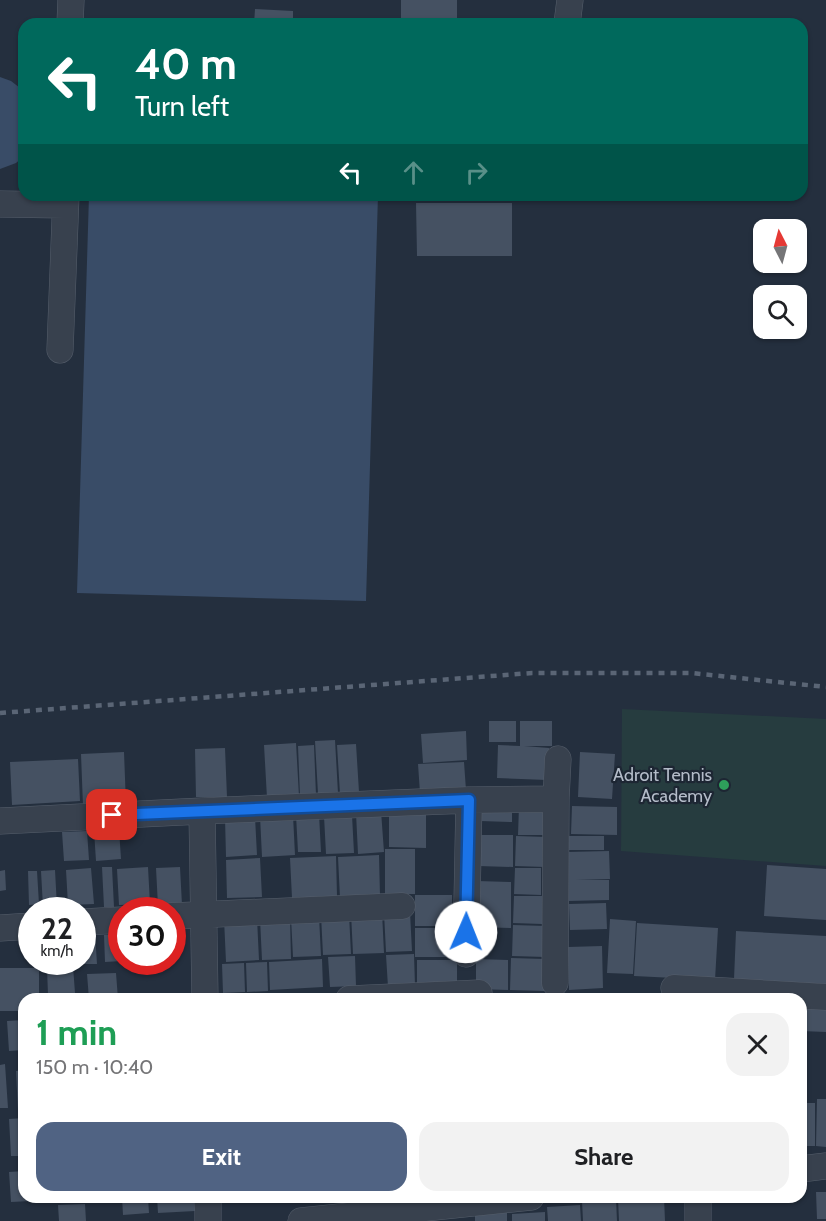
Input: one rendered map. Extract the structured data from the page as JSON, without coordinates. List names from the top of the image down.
{
  "places": ["Adroit Tennis Academy"],
  "north": "top",
  "page": {
    "turn": ["40 m", "Turn left"],
    "speed": "22 km/h",
    "limit": "30",
    "heading": ["1 min", "150 m · 10:40"],
    "buttons": ["Exit", "Share"]
  }
}
